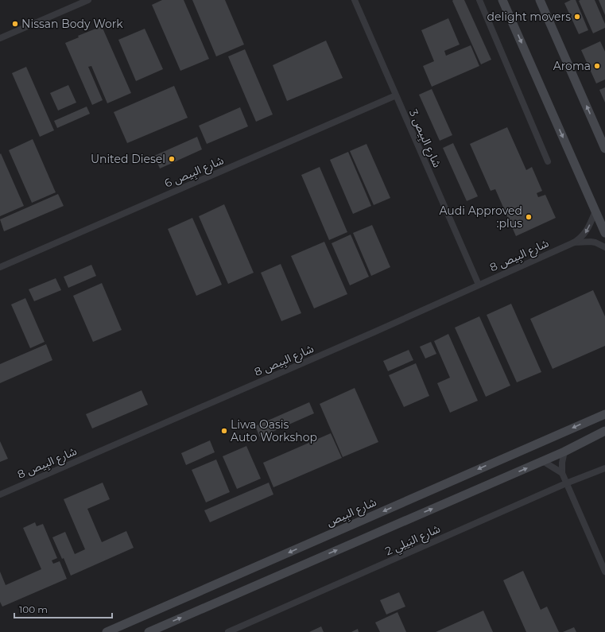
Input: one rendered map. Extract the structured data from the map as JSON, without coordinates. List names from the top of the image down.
{
  "streets": {
    "street": [
      "شارع البِيص 3",
      "شارع البِيص 6",
      "شارع البِيص 8",
      "شارع البِيص",
      "شارع البَيلِي 2"
    ]
  },
  "crossings": [
    ["شارع البِيص 3", "شارع البِيص 6"],
    ["شارع البِيص 3", "شارع البِيص 8"]
  ],
  "places": [
    "delight movers",
    "Nissan Body Work",
    "Aroma",
    "United Diesel",
    "Audi Approved :plus",
    "Liwa Oasis Auto Workshop"
  ],
  "scale_bar": "100 m"
}
